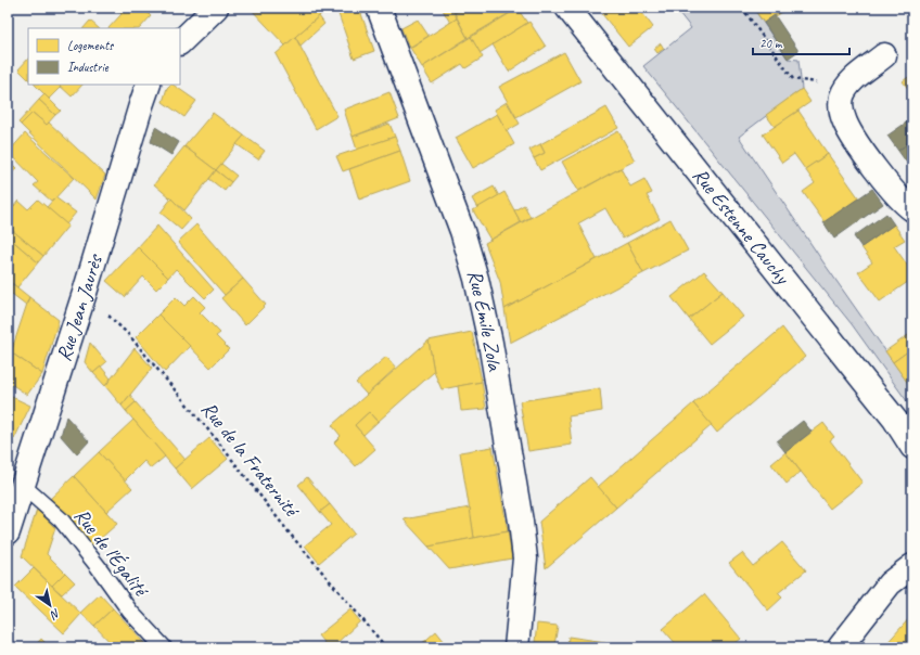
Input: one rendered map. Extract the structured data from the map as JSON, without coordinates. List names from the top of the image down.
{
  "streets": {
    "street": ["Rue Estenne Cauchy", "Rue Jean Jaurès", "Rue Émile Zola"],
    "lane": ["Rue de l'Égalité"],
    "path": ["Rue de la Fraternité"]
  },
  "crossings": [
    ["Rue Jean Jaurès", "Rue de la Fraternité"],
    ["Rue Jean Jaurès", "Rue de l'Égalité"]
  ],
  "legend": ["Logements", "Industrie"],
  "scale_bar": "20 m",
  "north": "bottom right"
}
